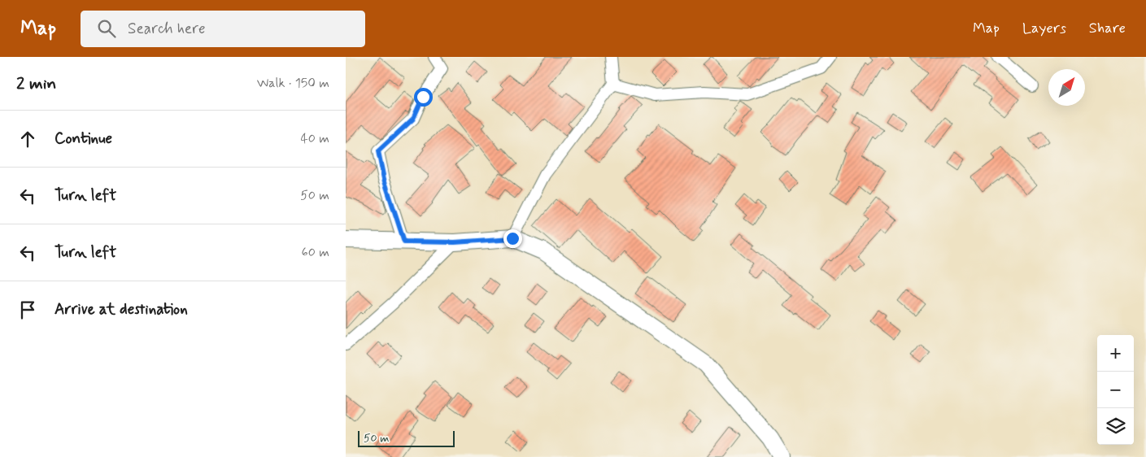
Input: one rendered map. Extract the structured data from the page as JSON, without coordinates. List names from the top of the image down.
{
  "scale_bar": "50 m",
  "north": "top right",
  "page": {
    "header": "Map",
    "search": "Search here",
    "nav": ["Map", "Layers", "Share"],
    "heading": ["2 min", "Walk · 150 m"],
    "list": [
      ["Continue", "40 m"],
      ["Turn left", "50 m"],
      ["Turn left", "60 m"],
      "Arrive at destination"
    ],
    "map_buttons": ["+", "−"],
    "scale": "50 m"
  }
}
